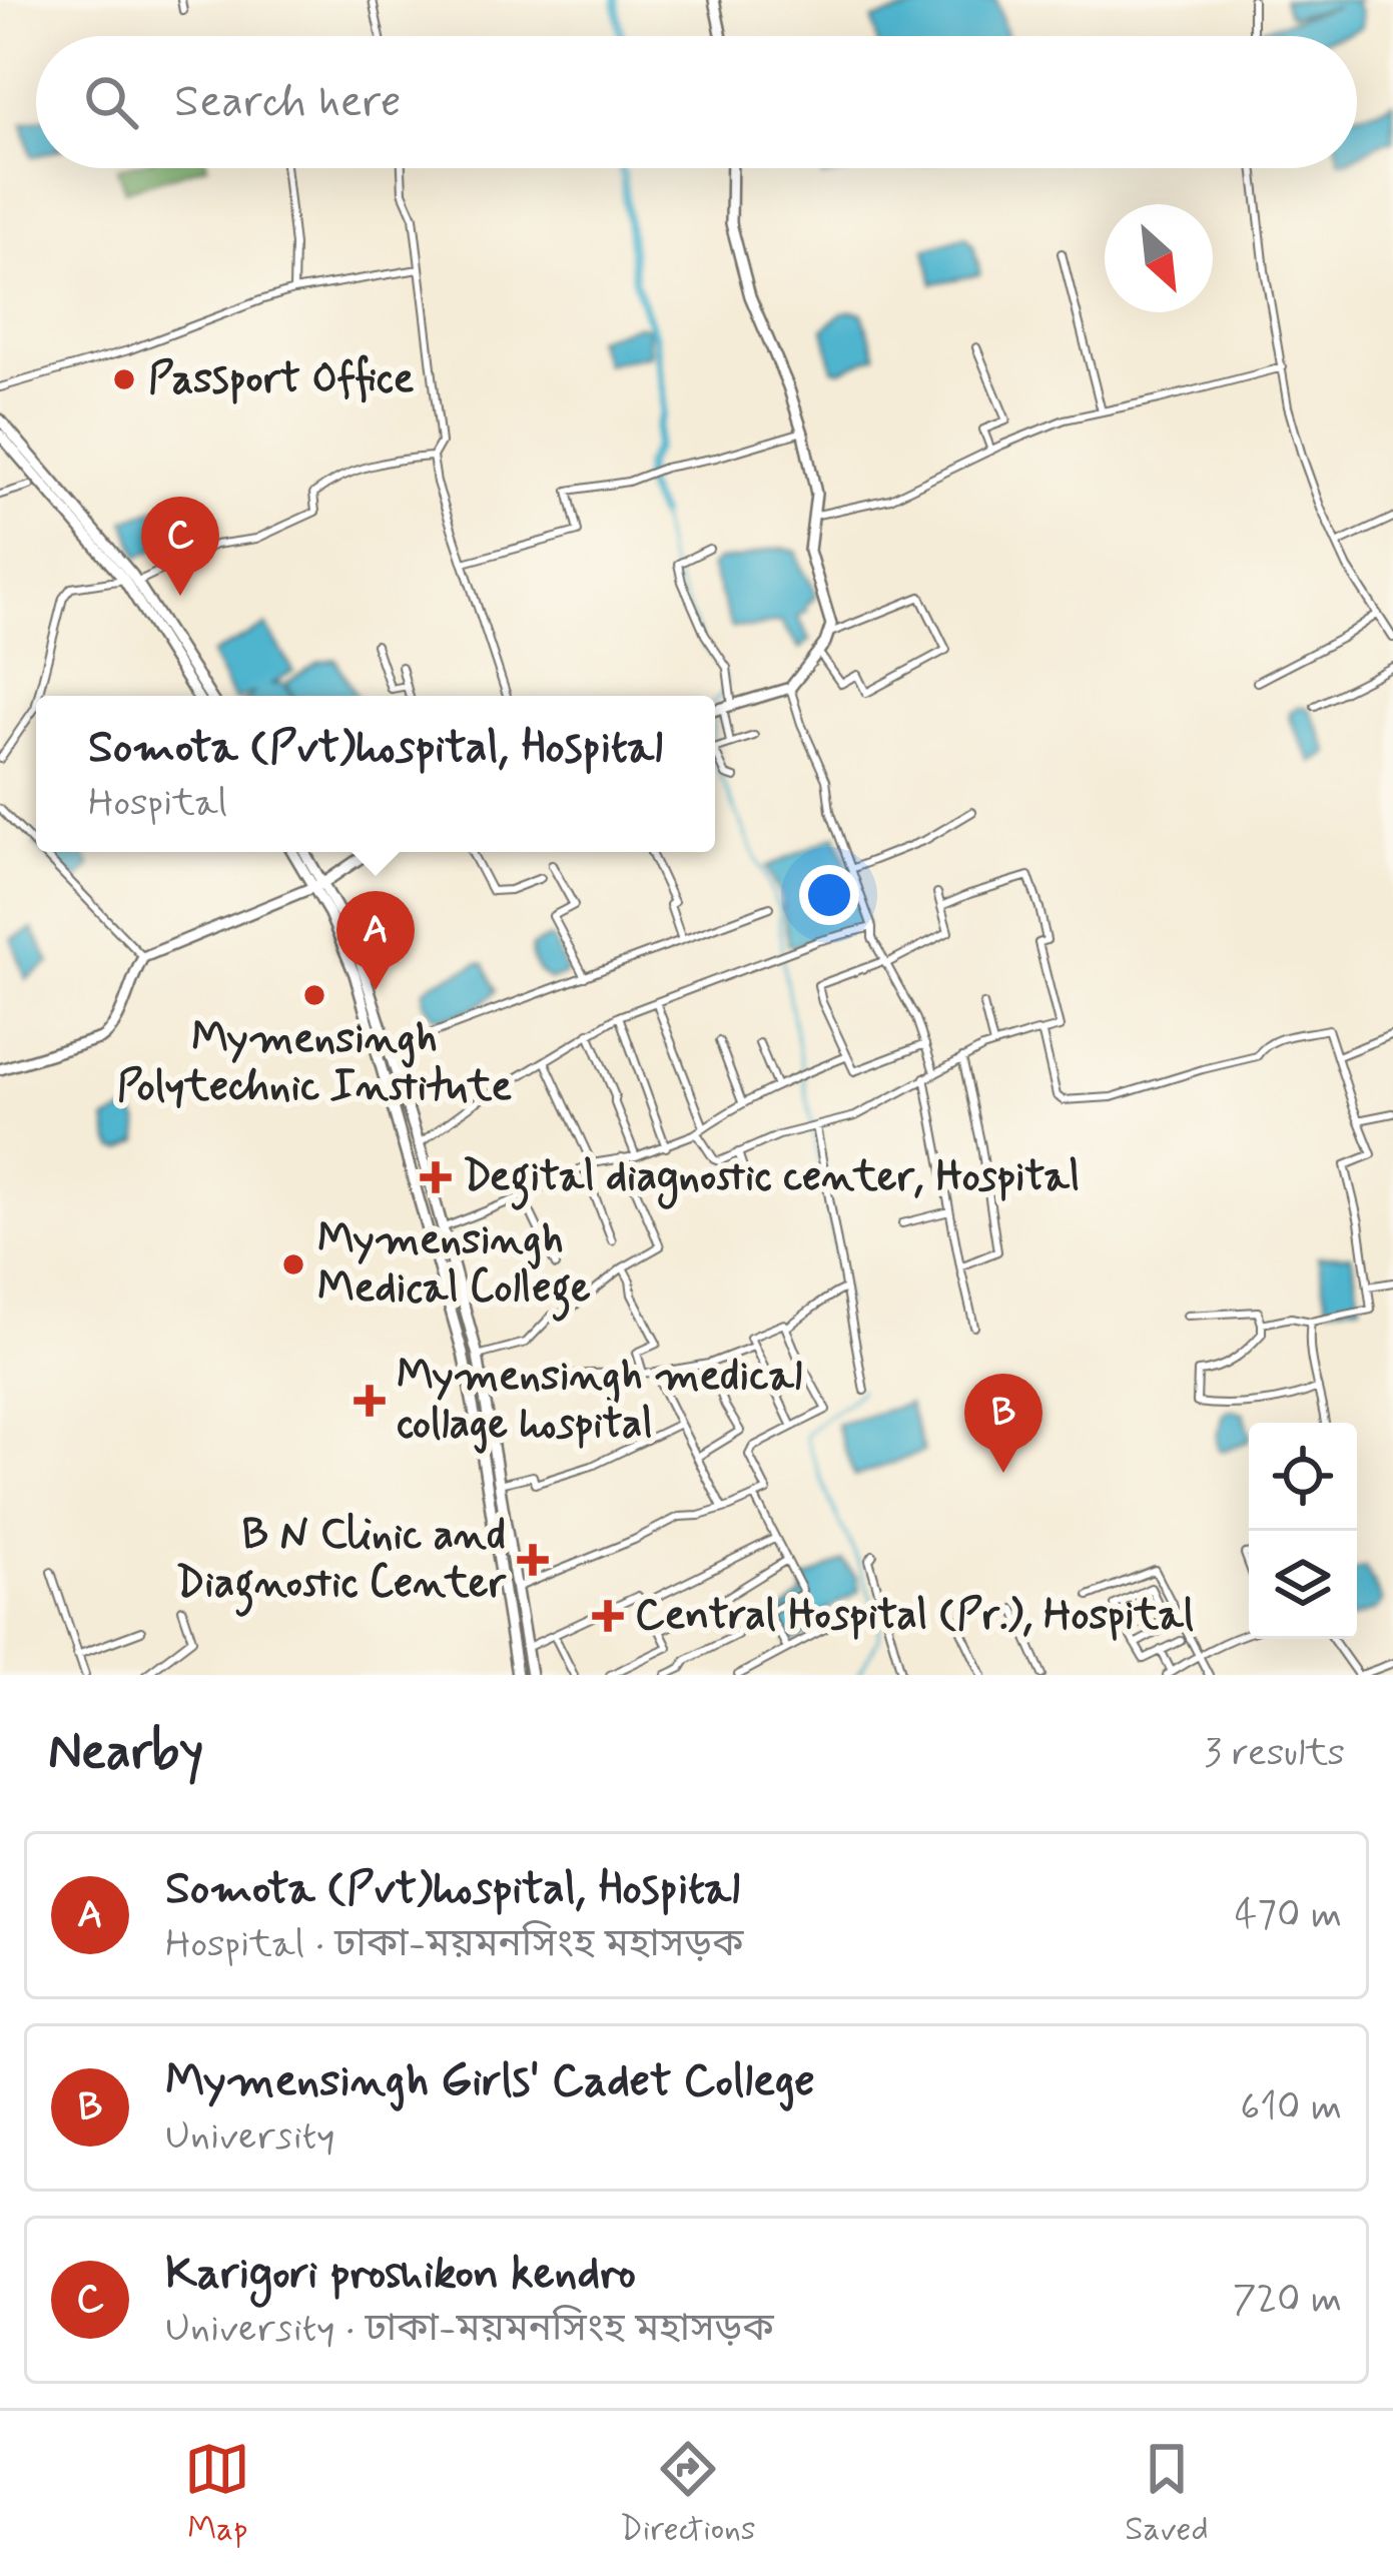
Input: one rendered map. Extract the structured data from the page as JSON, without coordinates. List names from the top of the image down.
{
  "places": {
    "other": ["Passport Office", "Mymensingh Polytechnic Institute", "Mymensingh Medical College"],
    "health": [
      "Degital diagnostic center, Hospital",
      "Mymensingh medical collage hospital",
      "B N Clinic and Diagnostic Center",
      "Central Hospital (Pr.), Hospital"
    ]
  },
  "north": "bottom right",
  "page": {
    "search": "Search here",
    "pins": ["C", "A", "B"],
    "popup": ["Somota (Pvt)hospital, Hospital", "Hospital"],
    "heading": ["Nearby", "3 results"],
    "list": [
      {
        "mark": "A",
        "name": "Somota (Pvt)hospital, Hospital",
        "note": "Hospital · ঢাকা-ময়মনসিংহ মহাসড়ক",
        "value": "470 m"
      },
      {
        "mark": "B",
        "name": "Mymensingh Girls' Cadet College",
        "note": "University",
        "value": "610 m"
      },
      {
        "mark": "C",
        "name": "Karigori proshikon kendro",
        "note": "University · ঢাকা-ময়মনসিংহ মহাসড়ক",
        "value": "720 m"
      }
    ],
    "nav": ["Map", "Directions", "Saved"]
  }
}
